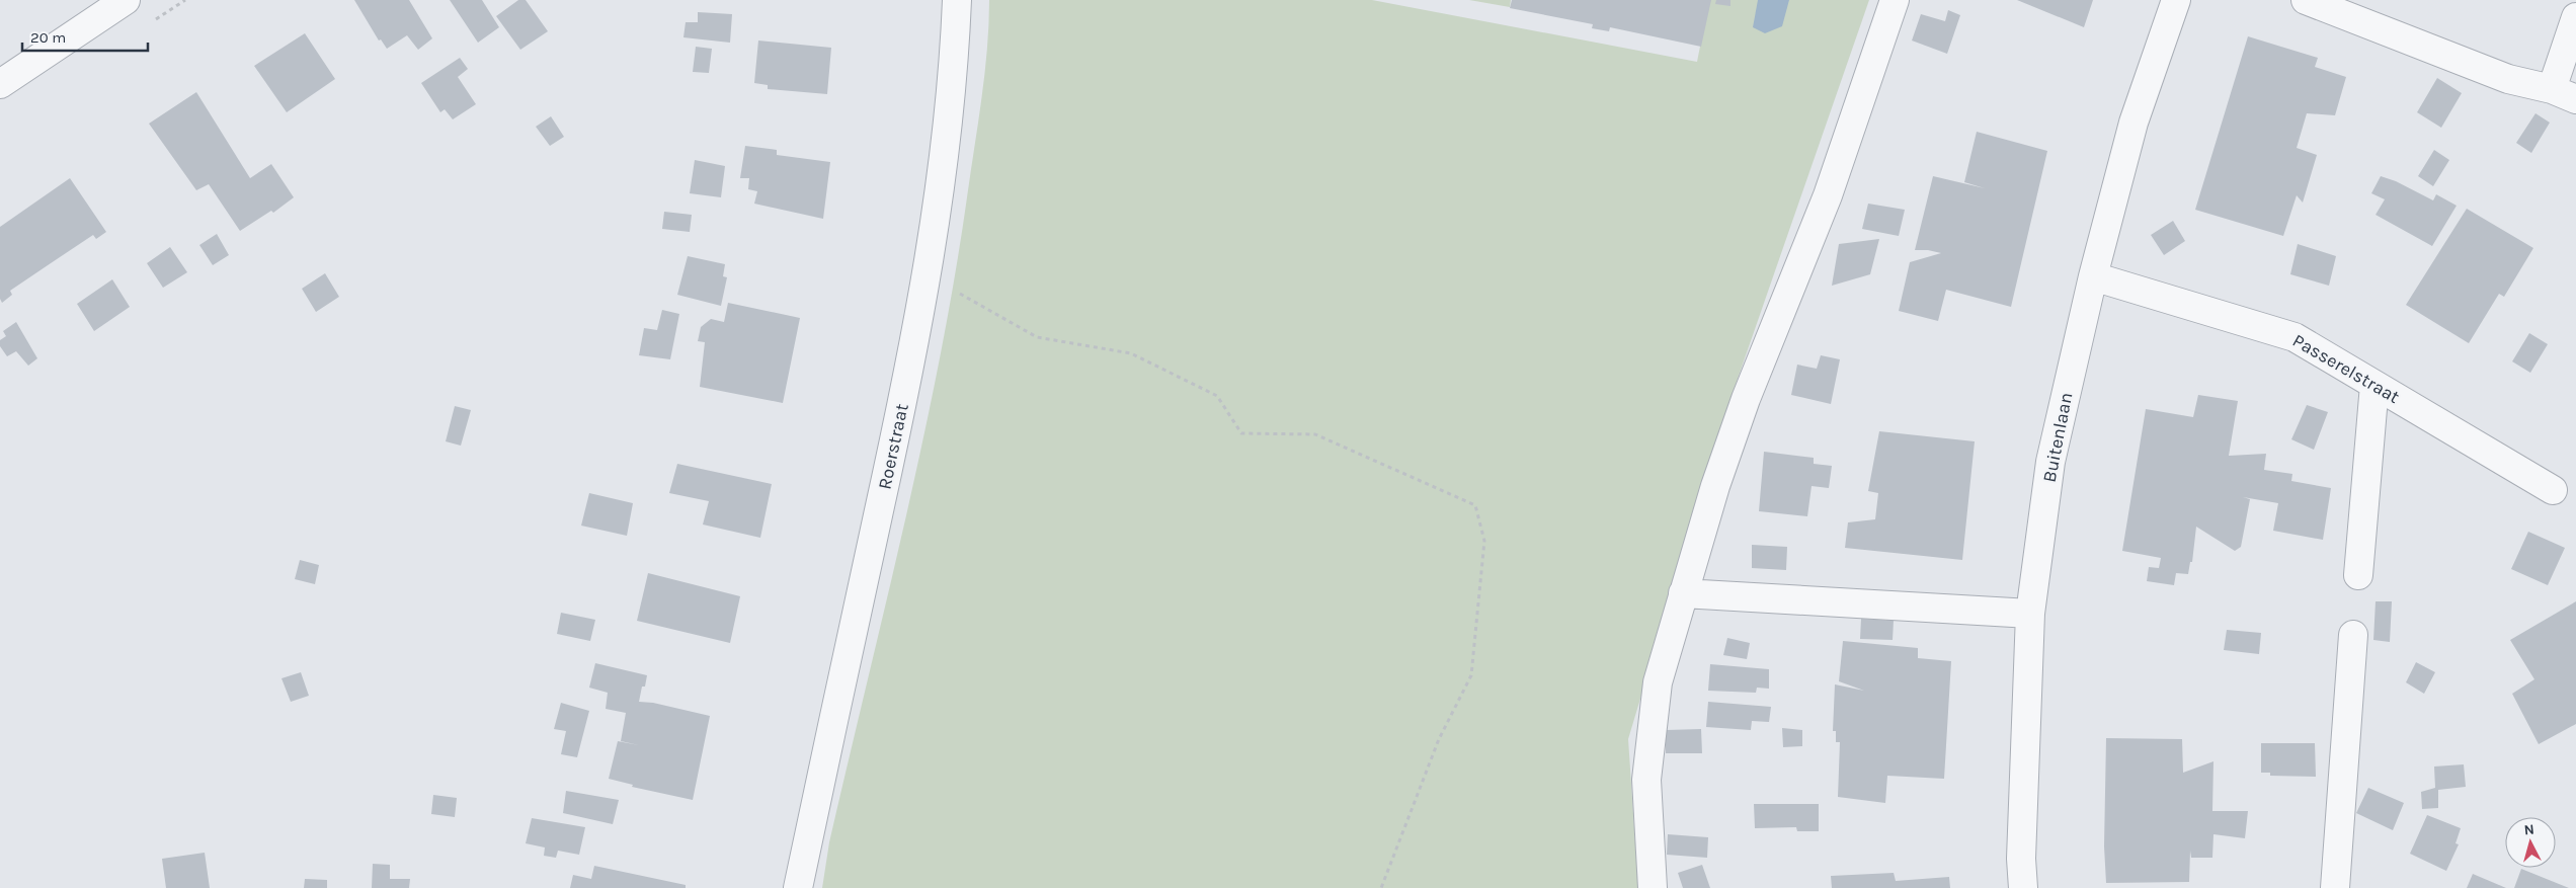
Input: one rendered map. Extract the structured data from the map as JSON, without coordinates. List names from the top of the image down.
{
  "streets": {
    "street": ["Passerelstraat", "Buitenlaan", "Roerstraat"]
  },
  "crossings": [
    ["Passerelstraat", "Buitenlaan"]
  ],
  "scale_bar": "20 m",
  "north": "top"
}
